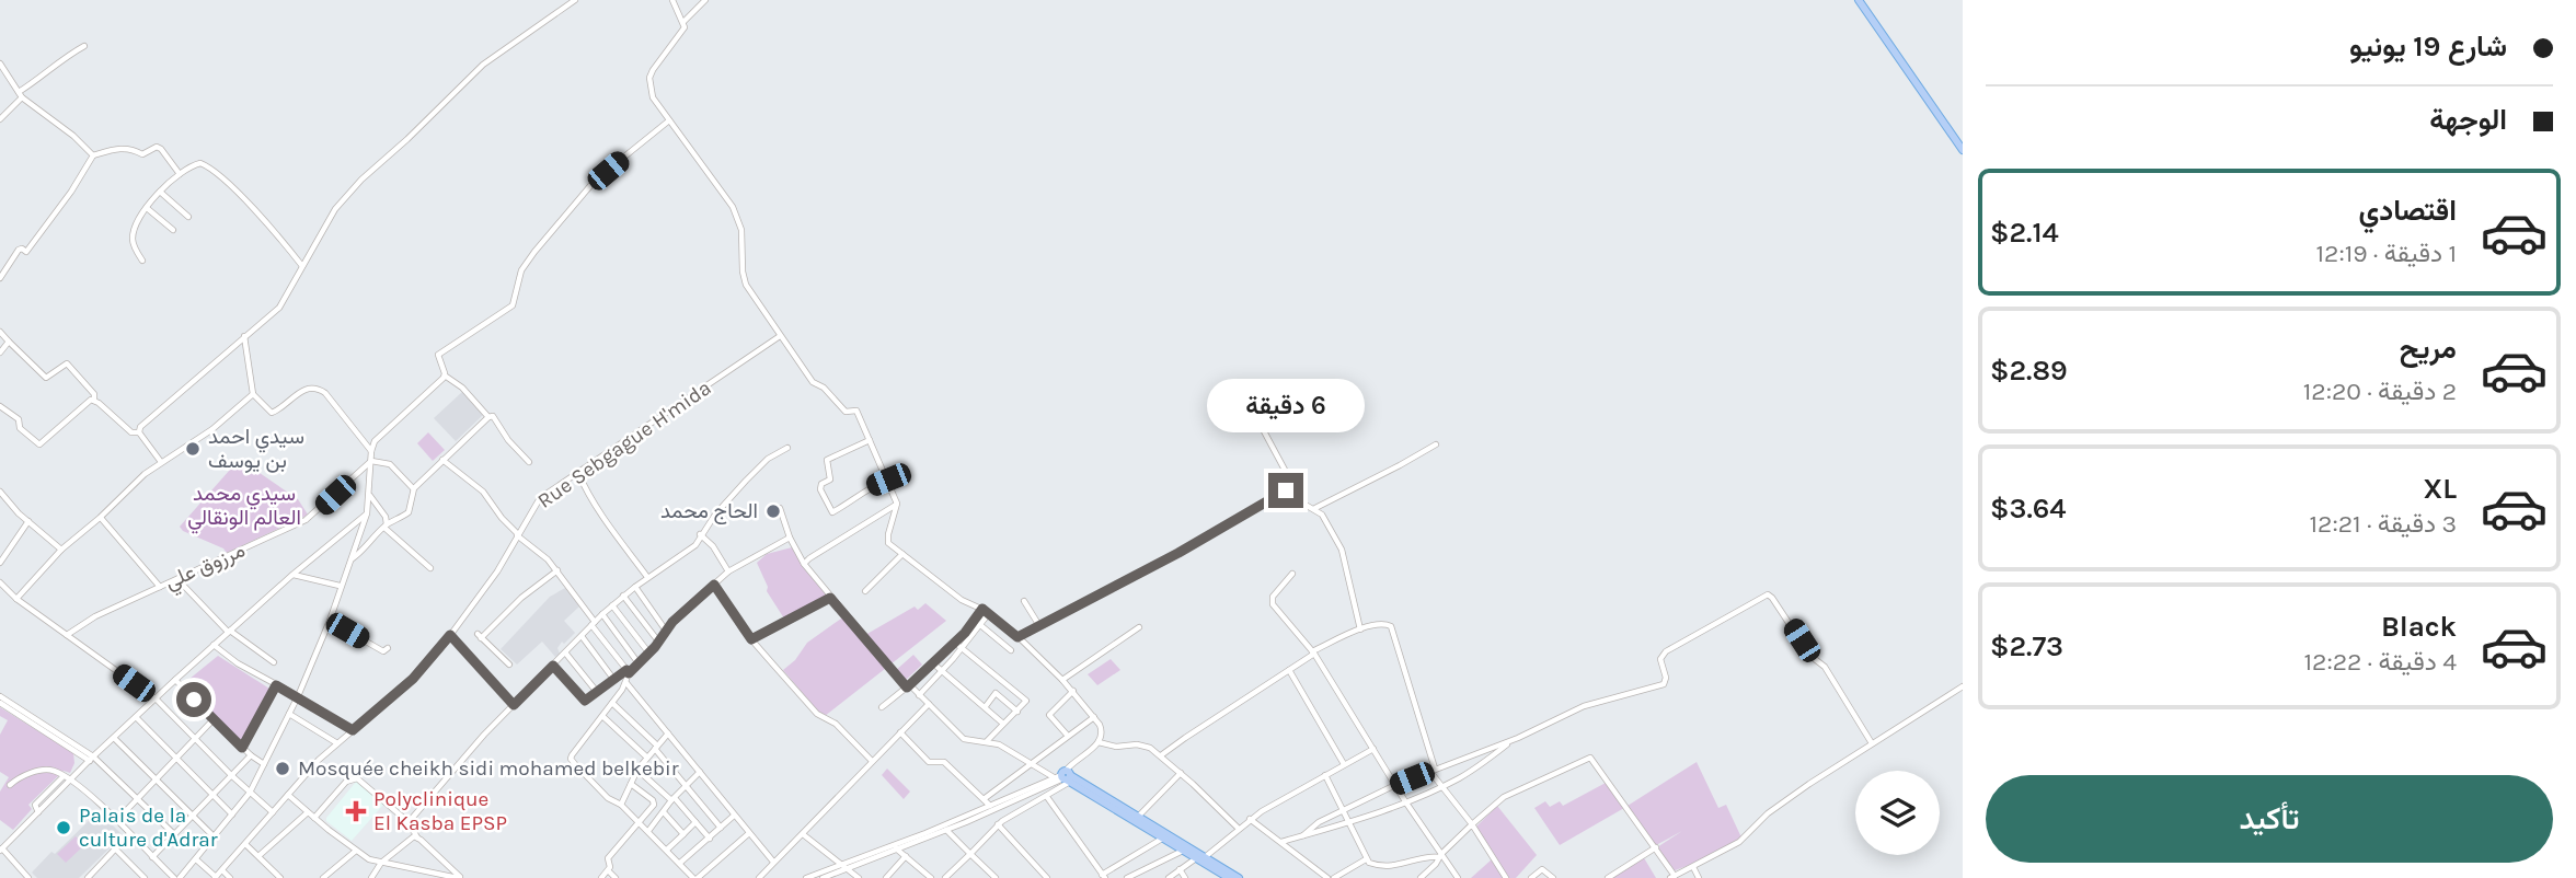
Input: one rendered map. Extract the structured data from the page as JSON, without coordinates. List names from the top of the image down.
{
  "streets": {
    "street": ["Rue Sebgague H'mida", "مرزوق علي"]
  },
  "parks": ["سيدي محمد العالم الونقالي"],
  "places": {
    "other": [
      "سيدي احمد بن يوسف",
      "الحاج محمد",
      "Mosquée cheikh sidi mohamed belkebir",
      "Palais de la culture d'Adrar"
    ],
    "health": ["Polyclinique El Kasba EPSP"]
  },
  "page": {
    "banner": ["شارع 19 يونيو", "الوجهة"],
    "list": [
      {
        "name": "اقتصادي",
        "note": "1 دقيقة · 12:19",
        "value": "$2.14"
      },
      {
        "name": "مريح",
        "note": "2 دقيقة · 12:20",
        "value": "$2.89"
      },
      {
        "name": "XL",
        "note": "3 دقيقة · 12:21",
        "value": "$3.64"
      },
      {
        "name": "Black",
        "note": "4 دقيقة · 12:22",
        "value": "$2.73"
      }
    ],
    "bubble": "6 دقيقة",
    "buttons": "تأكيد"
  }
}
